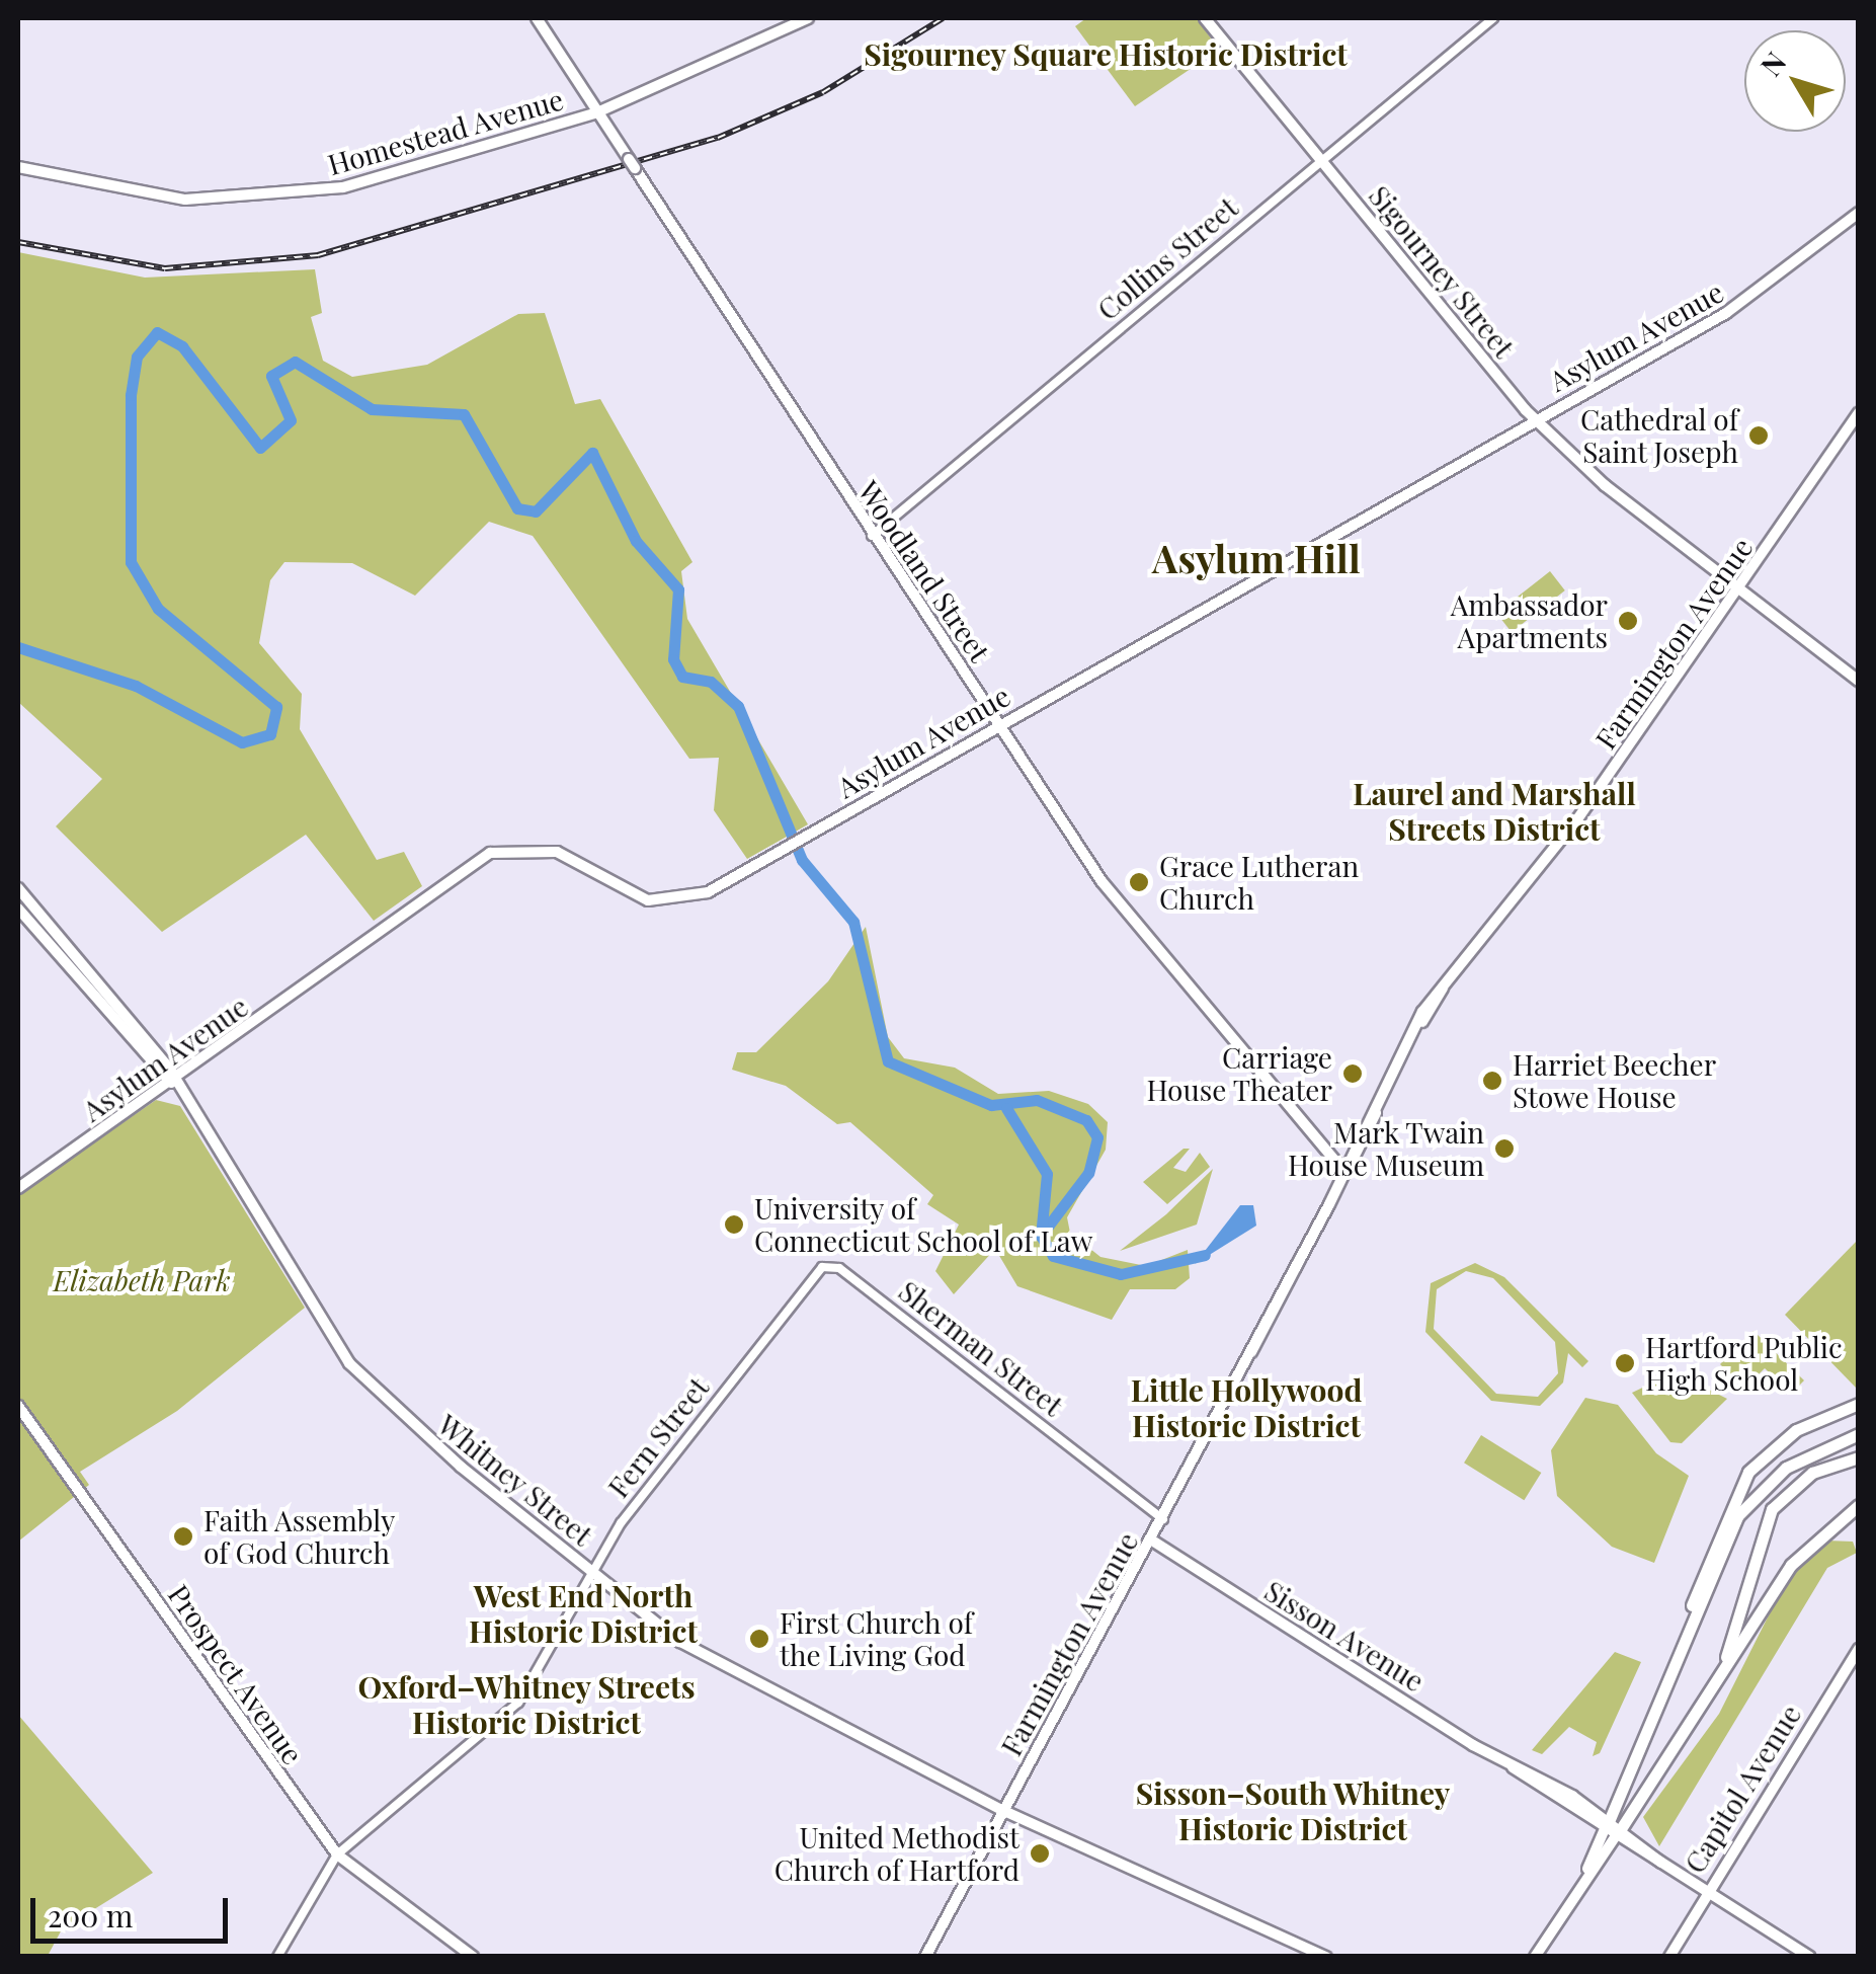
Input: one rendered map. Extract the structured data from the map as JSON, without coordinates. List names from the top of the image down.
{
  "streets": {
    "main road": [
      "Homestead Avenue",
      "Sigourney Street",
      "Asylum Avenue",
      "Woodland Street",
      "Farmington Avenue",
      "Whitney Street",
      "Sisson Avenue",
      "Prospect Avenue",
      "Capitol Avenue"
    ],
    "street": ["Collins Street", "Sherman Street", "Fern Street"]
  },
  "crossings": [
    ["Homestead Avenue", "Woodland Street"],
    ["Collins Street", "Sigourney Street"],
    ["Collins Street", "Woodland Street"],
    ["Sigourney Street", "Asylum Avenue"],
    ["Sigourney Street", "Farmington Avenue"],
    ["Asylum Avenue", "Woodland Street"],
    ["Asylum Avenue", "Whitney Street"],
    ["Woodland Street", "Farmington Avenue"],
    ["Farmington Avenue", "Sherman Street"],
    ["Farmington Avenue", "Whitney Street"],
    ["Farmington Avenue", "Sisson Avenue"],
    ["Sherman Street", "Fern Street"],
    ["Fern Street", "Whitney Street"],
    ["Fern Street", "Prospect Avenue"],
    ["Sisson Avenue", "Capitol Avenue"]
  ],
  "districts": [
    "Sigourney Square Historic District",
    "Asylum Hill",
    "Laurel and Marshall Streets District",
    "Little Hollywood Historic District",
    "West End North Historic District",
    "Oxford–Whitney Streets Historic District",
    "Sisson–South Whitney Historic District"
  ],
  "parks": ["Elizabeth Park"],
  "places": [
    "Cathedral of Saint Joseph",
    "Ambassador Apartments",
    "Grace Lutheran Church",
    "Carriage House Theater",
    "Harriet Beecher Stowe House",
    "Mark Twain House Museum",
    "University of Connecticut School of Law",
    "Hartford Public High School",
    "Faith Assembly of God Church",
    "First Church of the Living God",
    "United Methodist Church of Hartford"
  ],
  "scale_bar": "200 m",
  "north": "top left"
}
